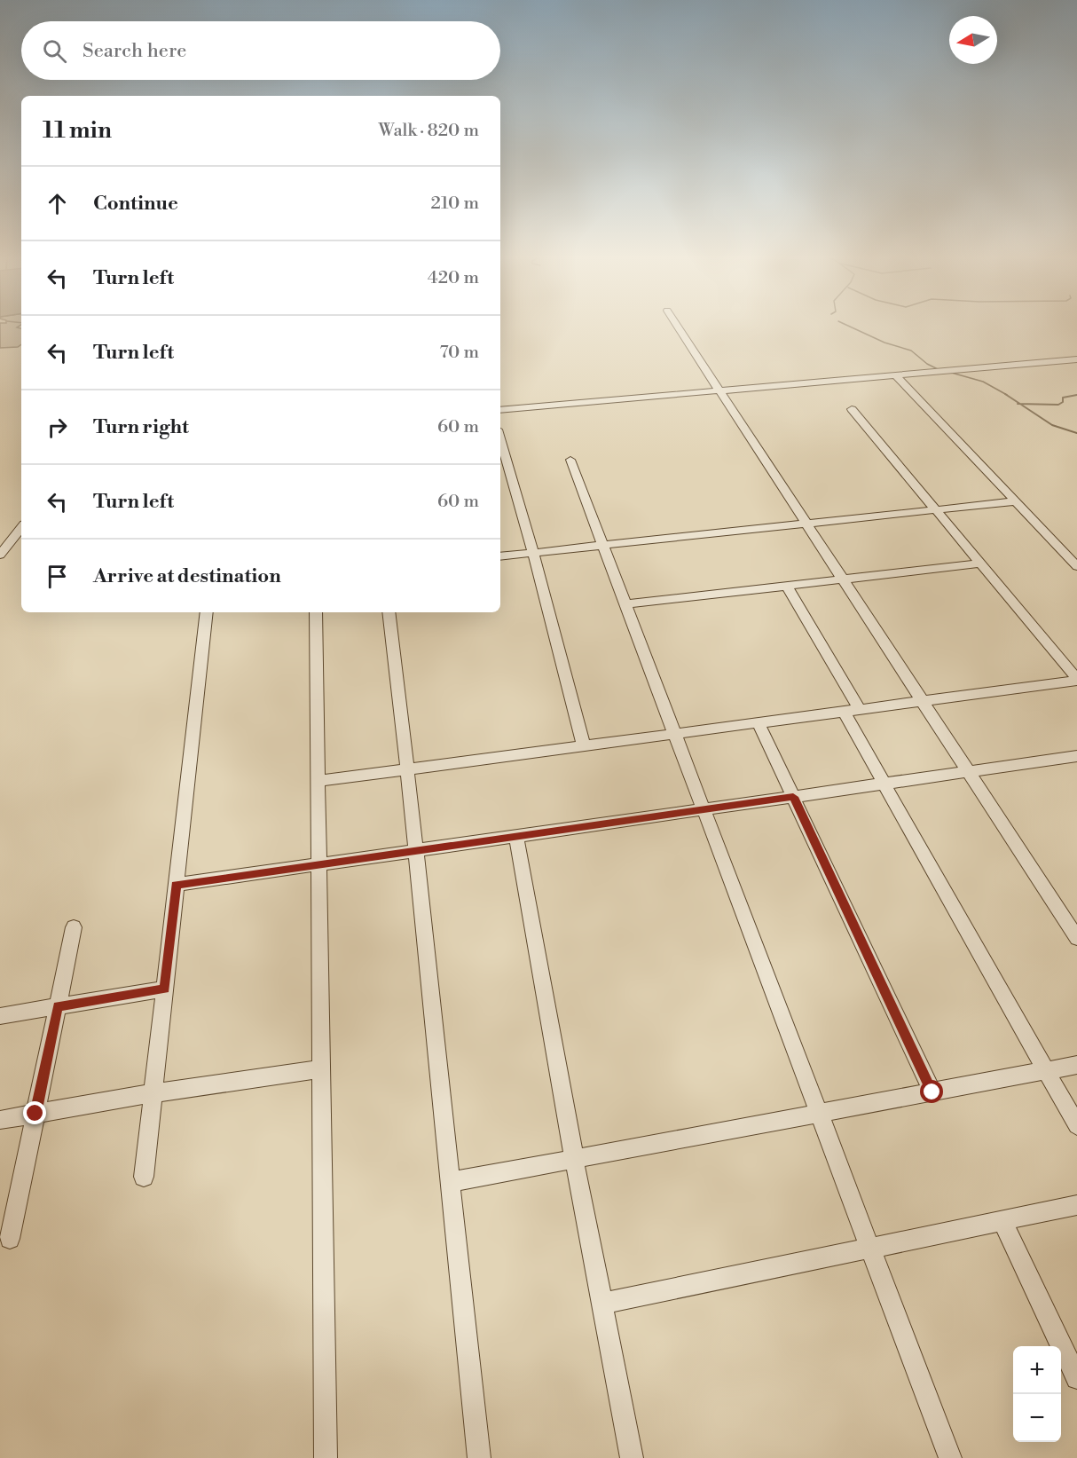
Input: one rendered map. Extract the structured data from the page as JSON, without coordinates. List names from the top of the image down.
{
  "north": "left",
  "page": {
    "search": "Search here",
    "heading": ["11 min", "Walk · 820 m"],
    "list": [
      ["Continue", "210 m"],
      ["Turn left", "420 m"],
      ["Turn left", "70 m"],
      ["Turn right", "60 m"],
      ["Turn left", "60 m"],
      "Arrive at destination"
    ],
    "map_buttons": ["+", "−"]
  }
}
